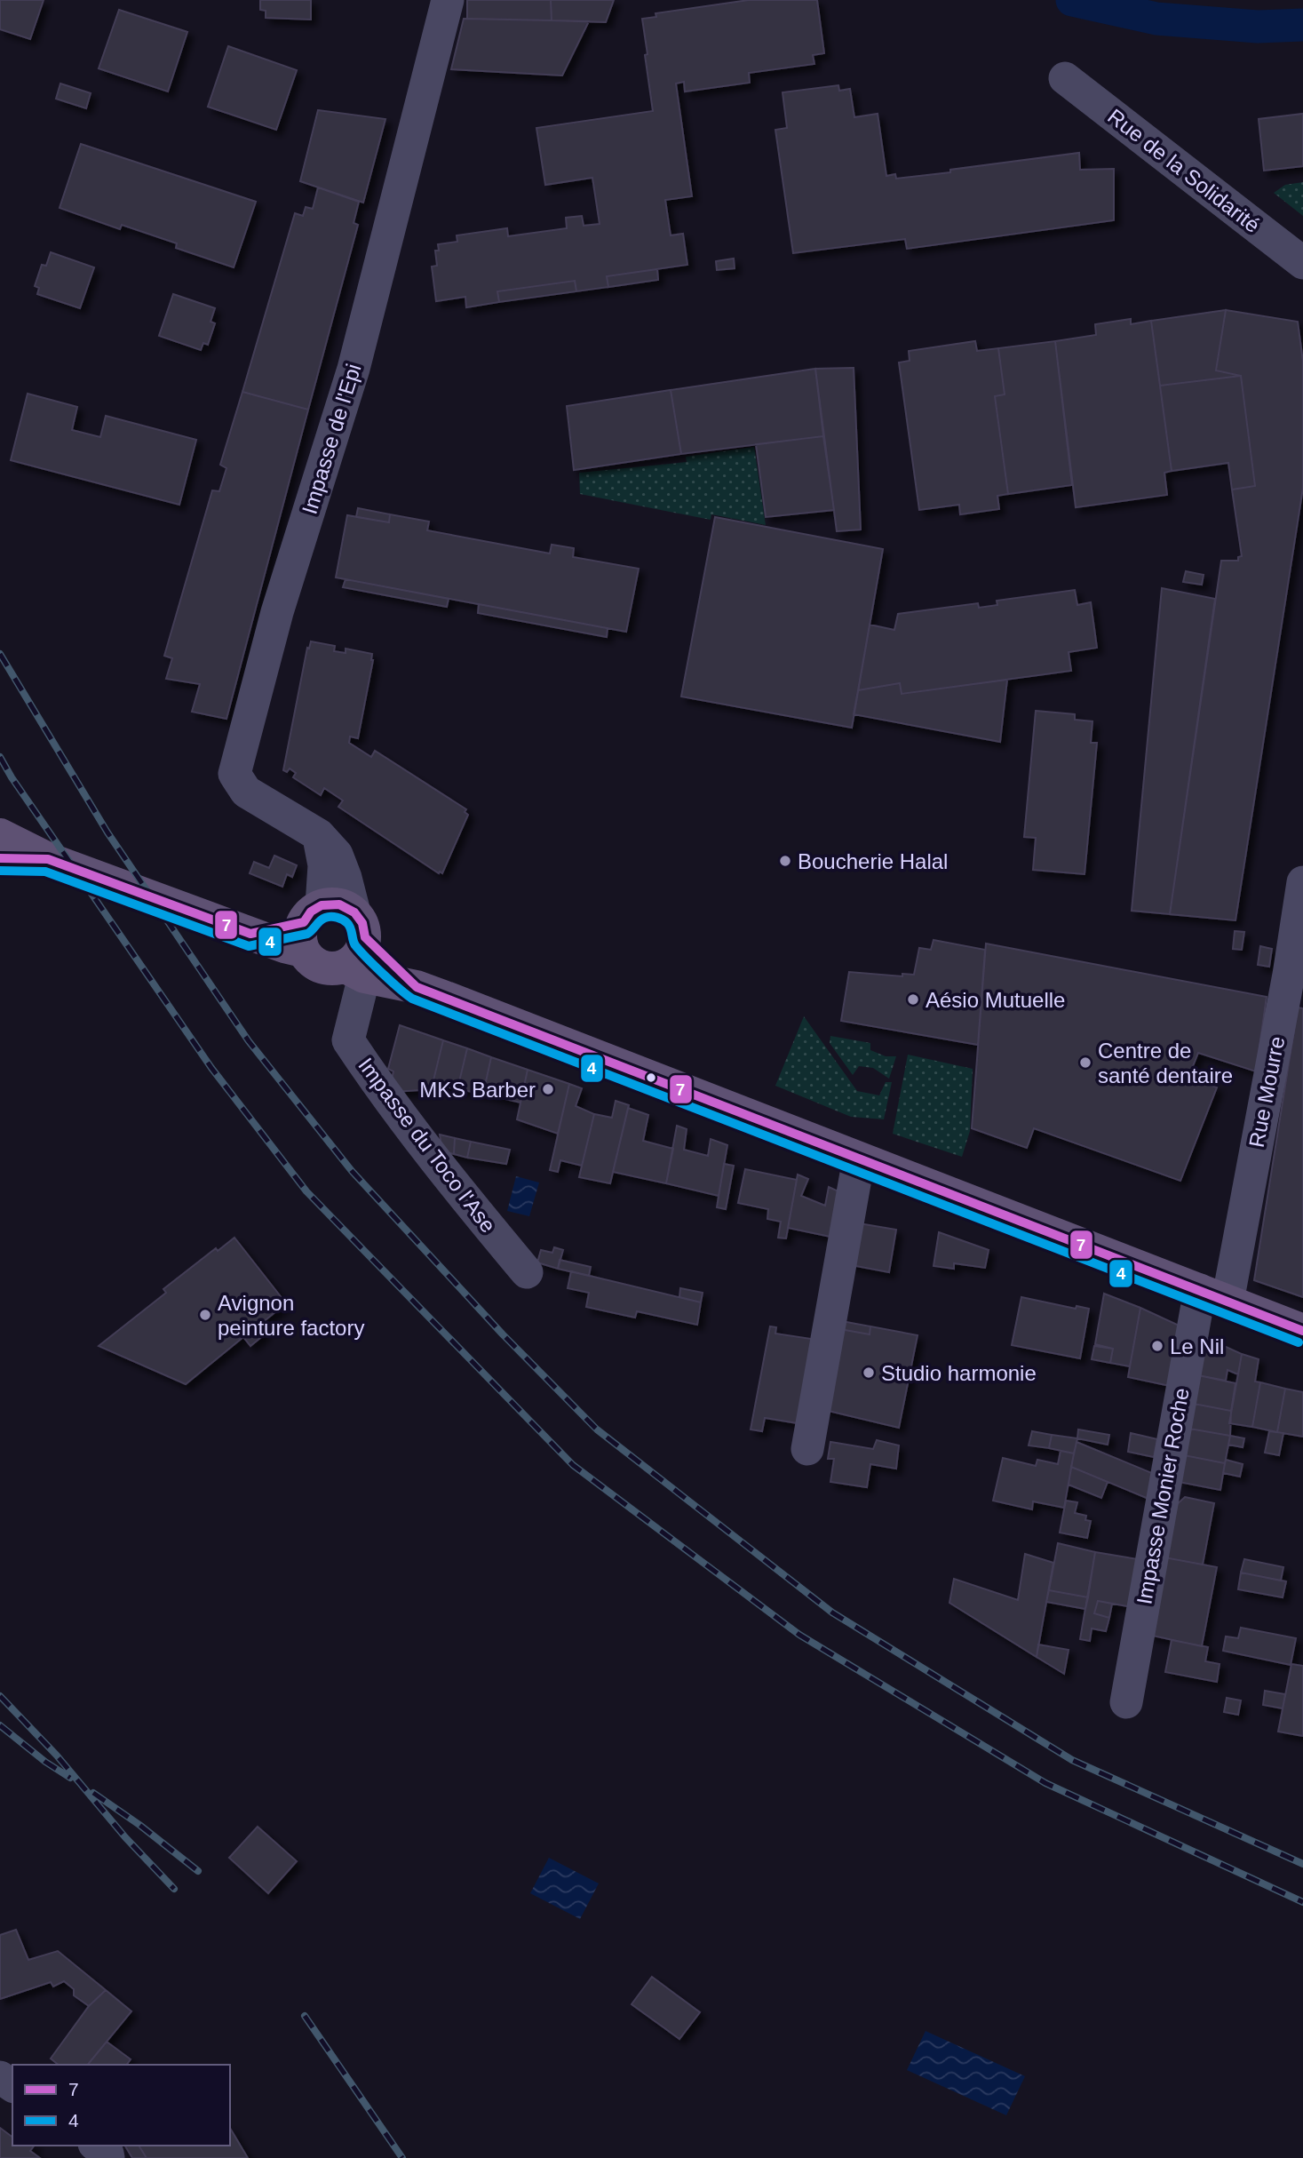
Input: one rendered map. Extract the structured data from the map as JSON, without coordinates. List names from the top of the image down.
{
  "streets": {
    "street": [
      "Rue de la Solidarité",
      "Impasse de l'Epi",
      "Rue Mourre",
      "Impasse du Toco l'Ase",
      "Impasse Monier Roche"
    ]
  },
  "crossings": [
    ["Rue Mourre", "Impasse Monier Roche"]
  ],
  "places": [
    "Boucherie Halal",
    "Aésio Mutuelle",
    "Centre de santé dentaire",
    "MKS Barber",
    "Avignon peinture factory",
    "Le Nil",
    "Studio harmonie"
  ],
  "lines": ["transit line 7", "transit line 4"],
  "legend": ["7", "4"]
}
